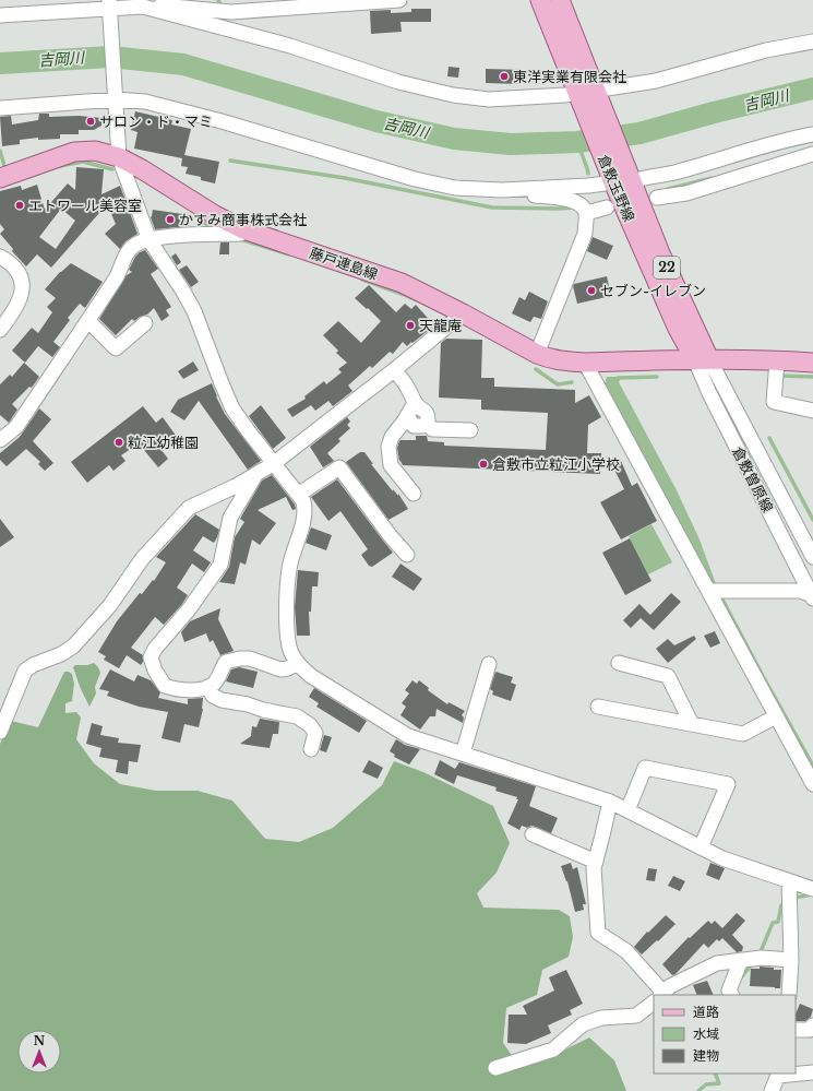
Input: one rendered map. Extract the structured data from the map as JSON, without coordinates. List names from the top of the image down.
{
  "streets": {
    "main road": ["倉敷玉野線", "藤戸連島線", "22"],
    "street": ["倉敷曽原線"]
  },
  "crossings": [
    ["倉敷玉野線", "藤戸連島線"],
    ["倉敷玉野線", "倉敷曽原線"],
    ["藤戸連島線", "倉敷曽原線"]
  ],
  "water": ["吉岡川"],
  "places": [
    "東洋実業有限会社",
    "サロン・ド・マミ",
    "エトワール美容室",
    "かすみ商事株式会社",
    "セブン-イレブン",
    "天龍庵",
    "粒江幼稚園",
    "倉敷市立粒江小学校"
  ],
  "legend": ["道路", "水域", "建物"],
  "north": "top"
}
